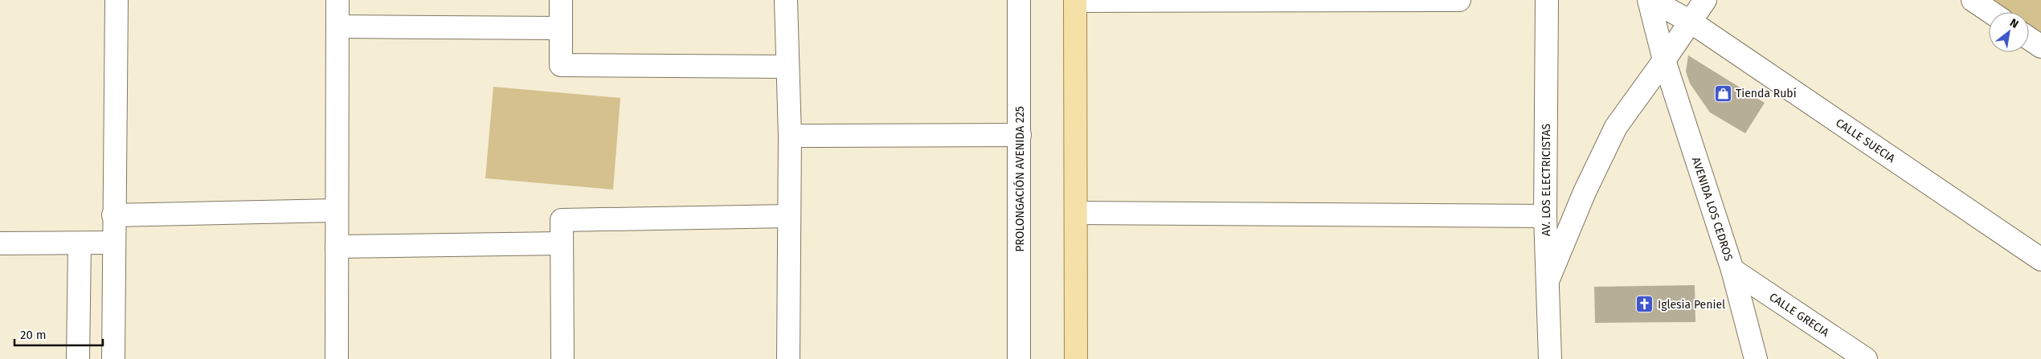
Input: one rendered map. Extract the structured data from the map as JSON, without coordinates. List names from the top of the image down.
{
  "streets": {
    "street": [
      "CALLE SUECIA",
      "PROLONGACIÓN AVENIDA 225",
      "AV. LOS ELECTRICISTAS",
      "AVENIDA LOS CEDROS",
      "CALLE GRECIA"
    ]
  },
  "crossings": [
    ["CALLE SUECIA", "AVENIDA LOS CEDROS"],
    ["AVENIDA LOS CEDROS", "CALLE GRECIA"]
  ],
  "places": {
    "shop": ["Tienda Rubí"],
    "church": ["Iglesia Peniel"]
  },
  "scale_bar": "20 m",
  "north": "top right"
}
